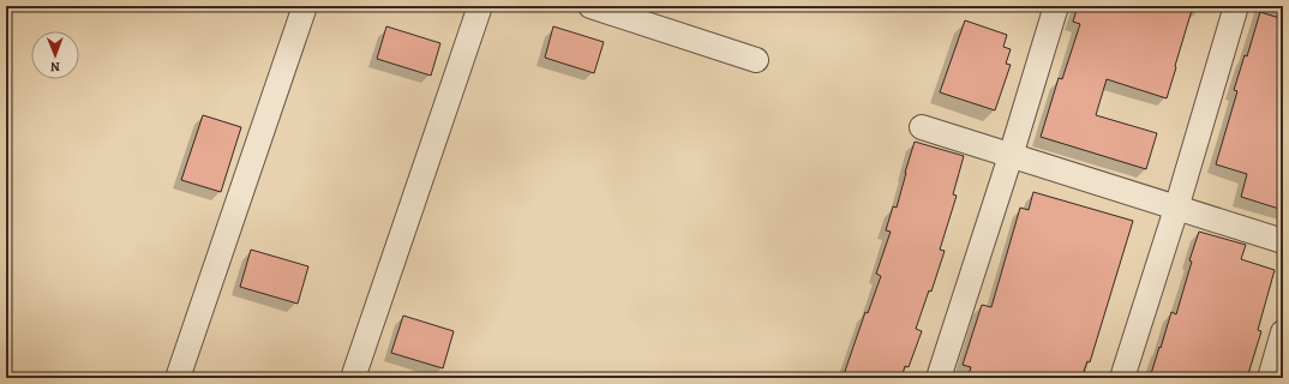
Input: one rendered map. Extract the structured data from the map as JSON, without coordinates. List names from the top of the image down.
{
  "north": "bottom"
}
